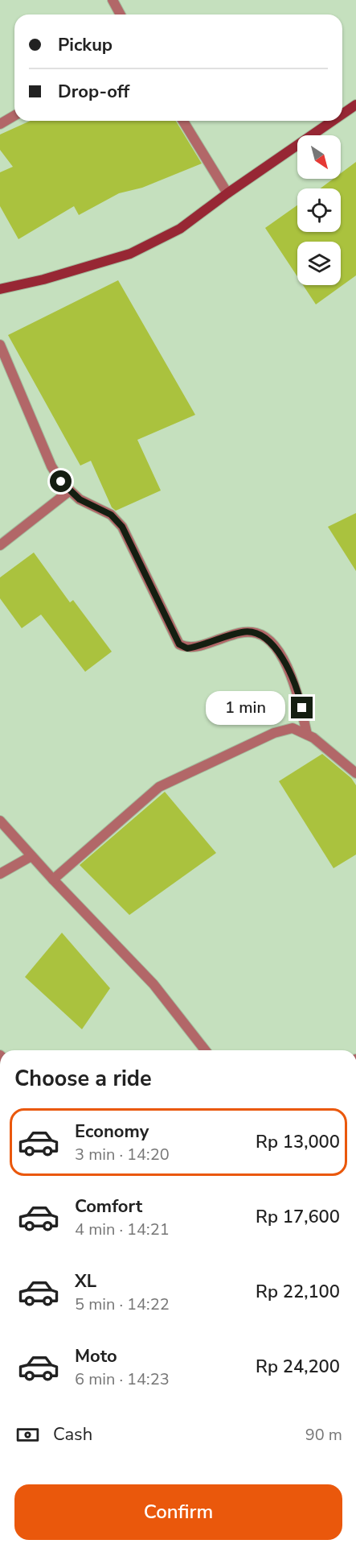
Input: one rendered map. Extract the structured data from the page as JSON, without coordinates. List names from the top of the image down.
{
  "north": "bottom right",
  "page": {
    "banner": ["Pickup", "Drop-off"],
    "bubble": "1 min",
    "heading": "Choose a ride",
    "list": [
      {
        "name": "Economy",
        "note": "3 min · 14:20",
        "value": "Rp 13,000"
      },
      {
        "name": "Comfort",
        "note": "4 min · 14:21",
        "value": "Rp 17,600"
      },
      {
        "name": "XL",
        "note": "5 min · 14:22",
        "value": "Rp 22,100"
      },
      {
        "name": "Moto",
        "note": "6 min · 14:23",
        "value": "Rp 24,200"
      }
    ],
    "pay": ["Cash", "90 m"],
    "buttons": "Confirm"
  }
}
